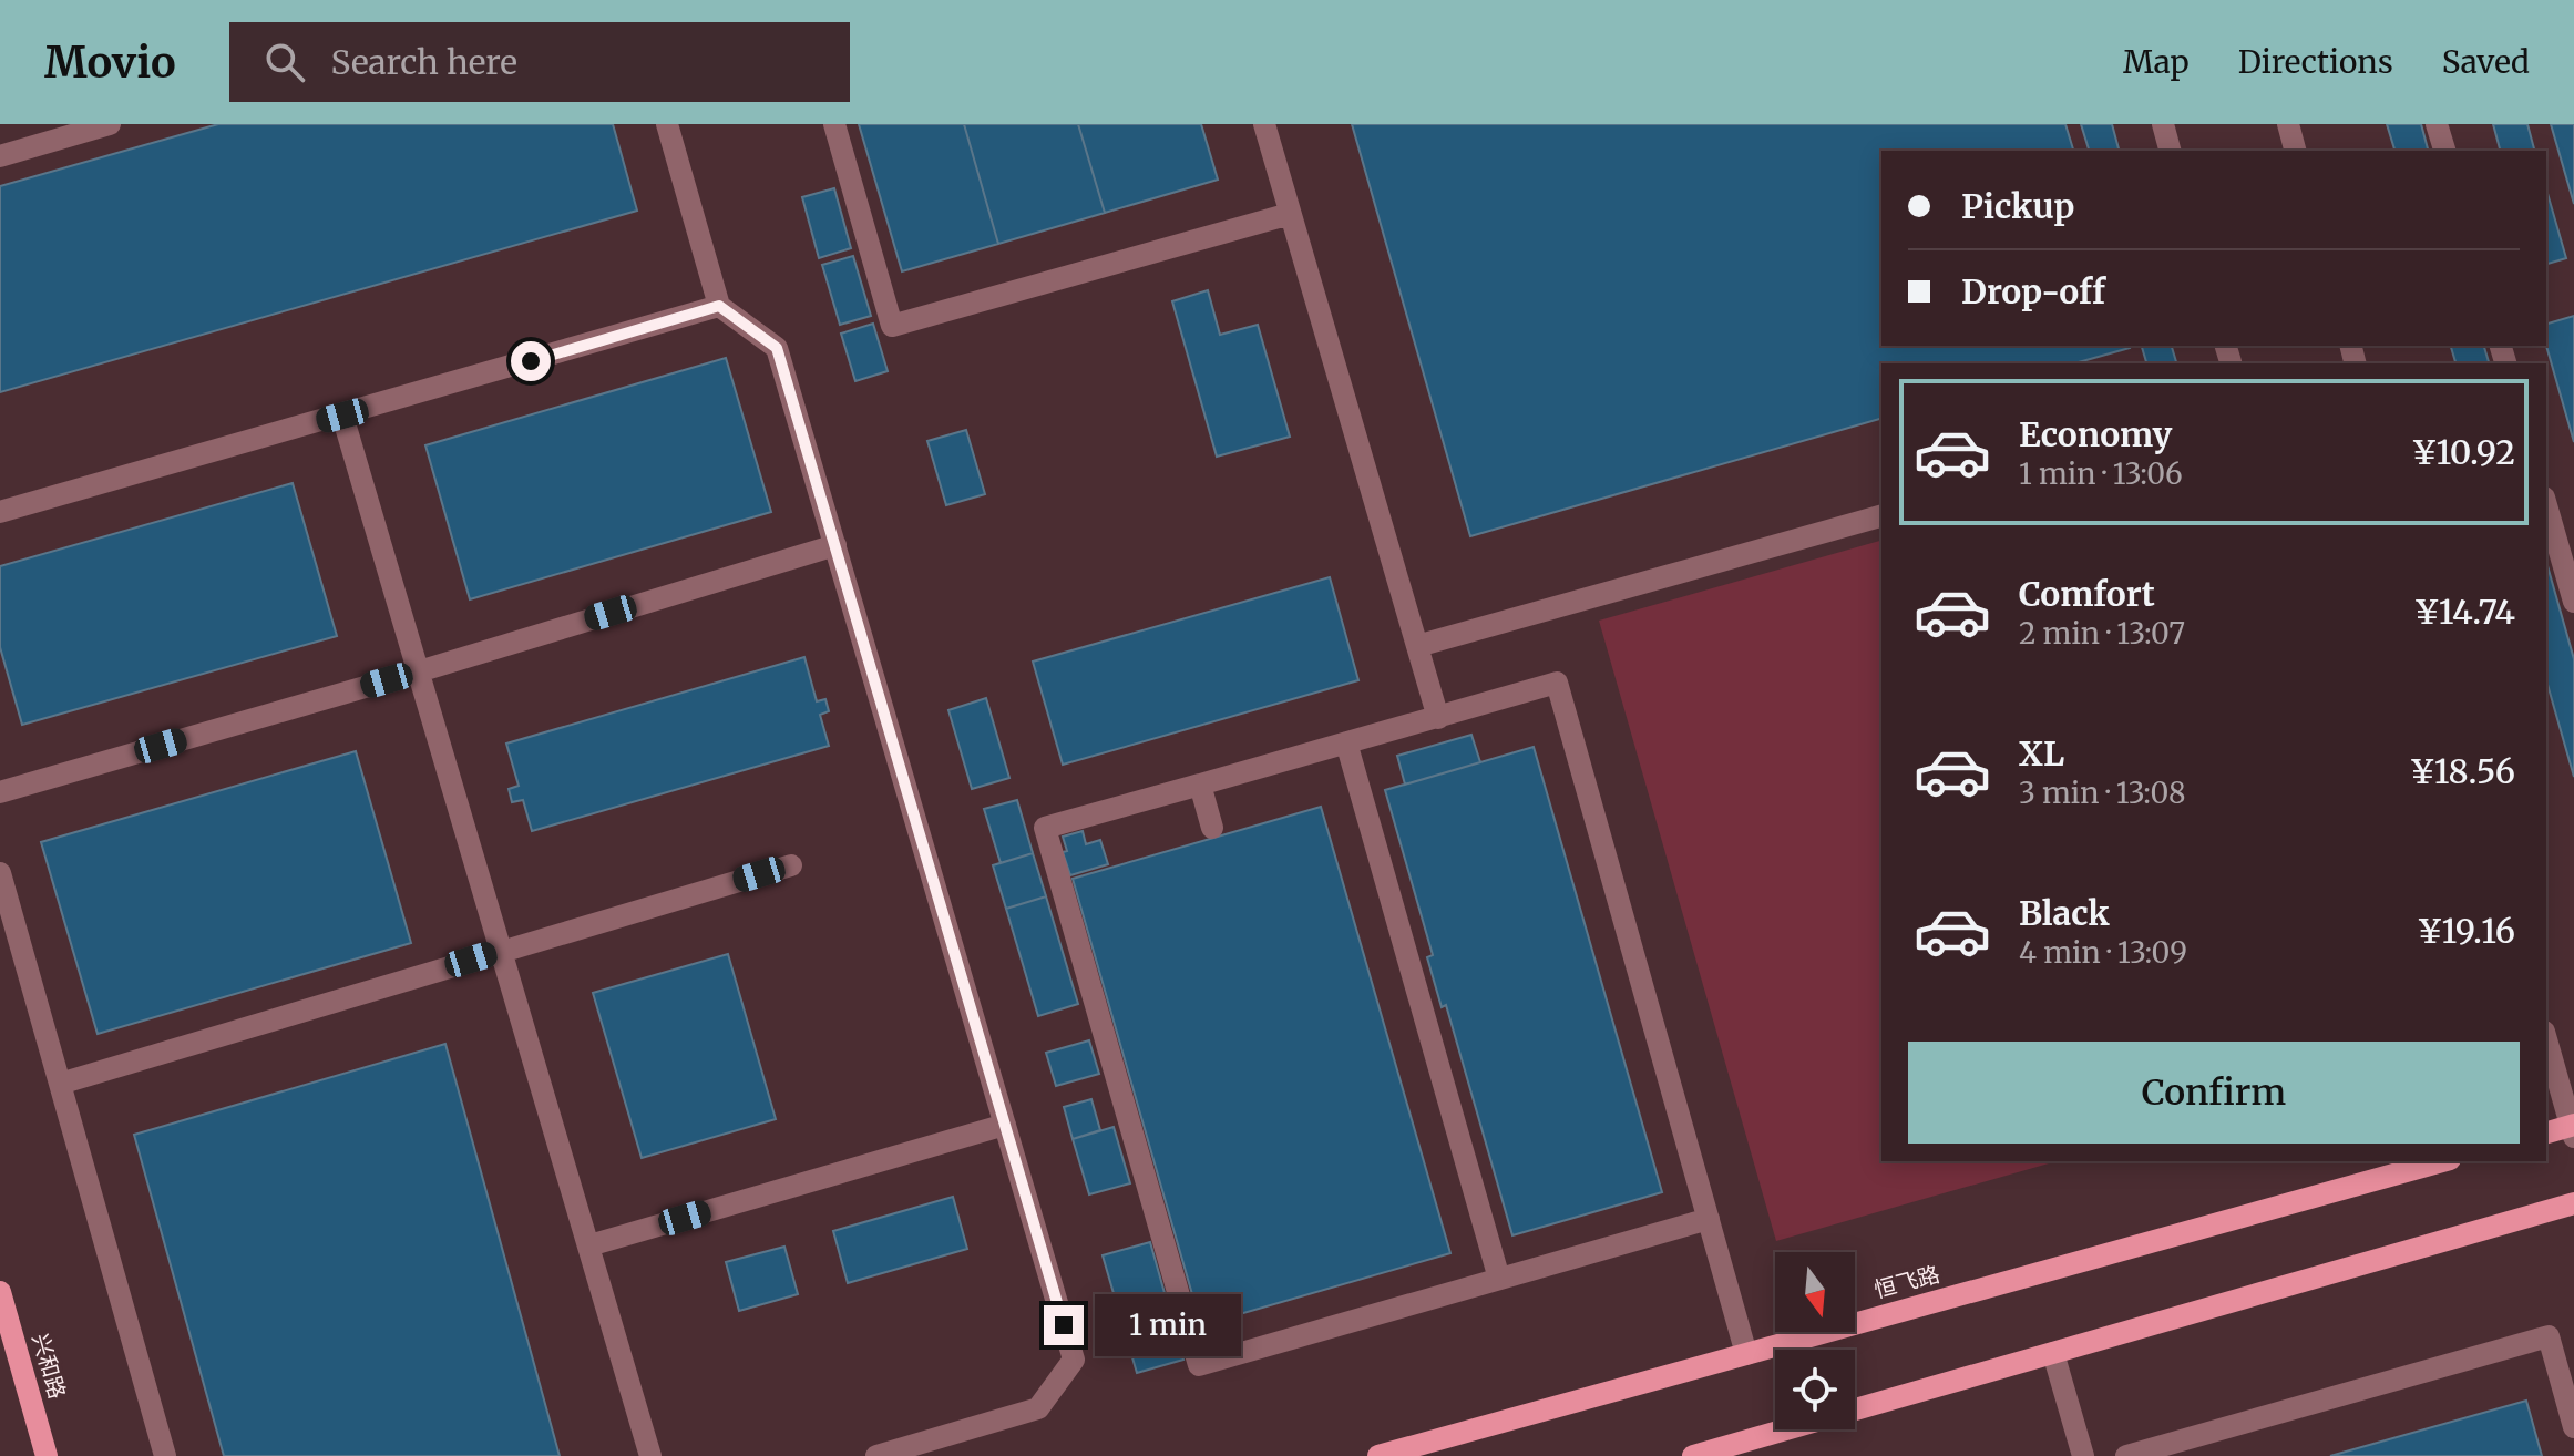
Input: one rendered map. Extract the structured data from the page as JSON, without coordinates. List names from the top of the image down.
{
  "streets": {
    "main road": ["恒飞路", "兴和路"]
  },
  "north": "bottom",
  "page": {
    "header": "Movio",
    "search": "Search here",
    "nav": ["Map", "Directions", "Saved"],
    "banner": ["Pickup", "Drop-off"],
    "list": [
      {
        "name": "Economy",
        "note": "1 min · 13:06",
        "value": "¥10.92"
      },
      {
        "name": "Comfort",
        "note": "2 min · 13:07",
        "value": "¥14.74"
      },
      {
        "name": "XL",
        "note": "3 min · 13:08",
        "value": "¥18.56"
      },
      {
        "name": "Black",
        "note": "4 min · 13:09",
        "value": "¥19.16"
      }
    ],
    "buttons": "Confirm",
    "bubble": "1 min"
  }
}
